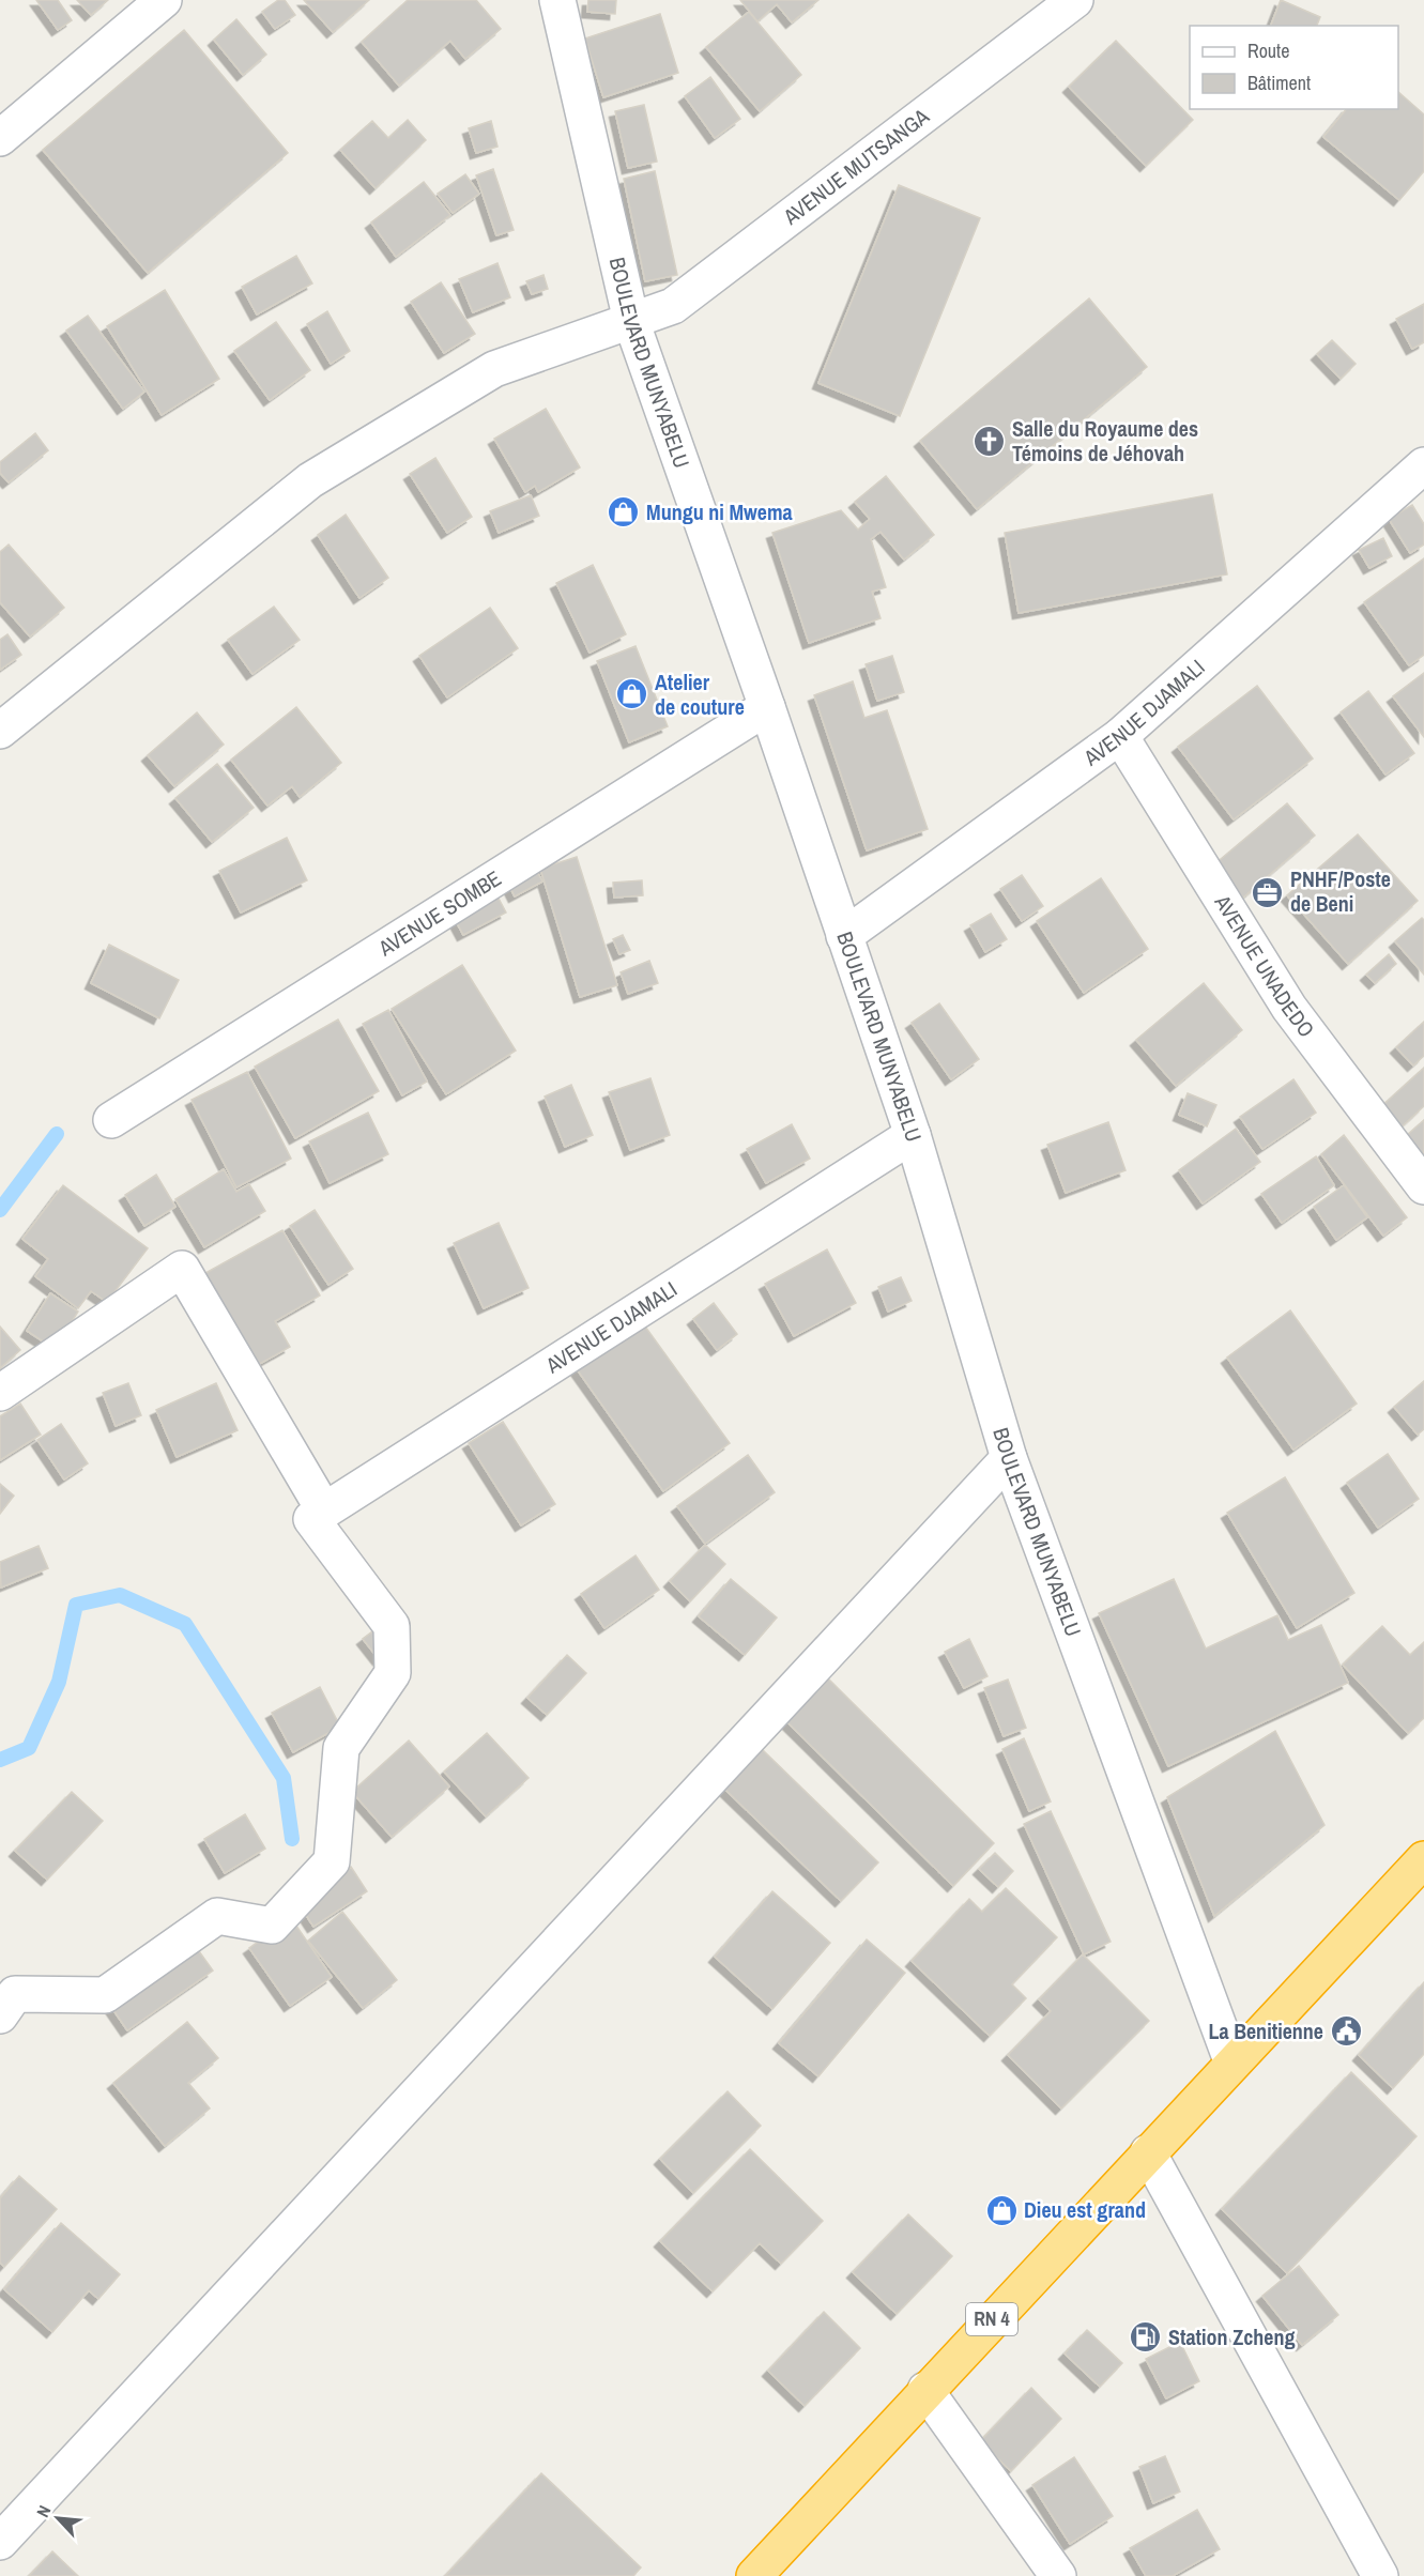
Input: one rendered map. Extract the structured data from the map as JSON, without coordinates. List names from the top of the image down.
{
  "streets": {
    "highway": ["RN 4"],
    "street": [
      "AVENUE MUTSANGA",
      "BOULEVARD MUNYABELU",
      "AVENUE DJAMALI",
      "AVENUE SOMBE",
      "AVENUE UNADEDO"
    ]
  },
  "crossings": [
    ["AVENUE MUTSANGA", "BOULEVARD MUNYABELU"],
    ["BOULEVARD MUNYABELU", "AVENUE DJAMALI"],
    ["BOULEVARD MUNYABELU", "AVENUE SOMBE"],
    ["BOULEVARD MUNYABELU", "RN 4"],
    ["AVENUE DJAMALI", "AVENUE UNADEDO"]
  ],
  "places": {
    "church": ["Salle du Royaume des Témoins de Jéhovah"],
    "shop": ["Mungu ni Mwema", "Atelier de couture", "Dieu est grand"],
    "office": ["PNHF/Poste de Beni"],
    "public building": ["La Benitienne"],
    "fuel station": ["Station Zcheng"]
  },
  "legend": ["Route", "Bâtiment"],
  "north": "top left"
}
